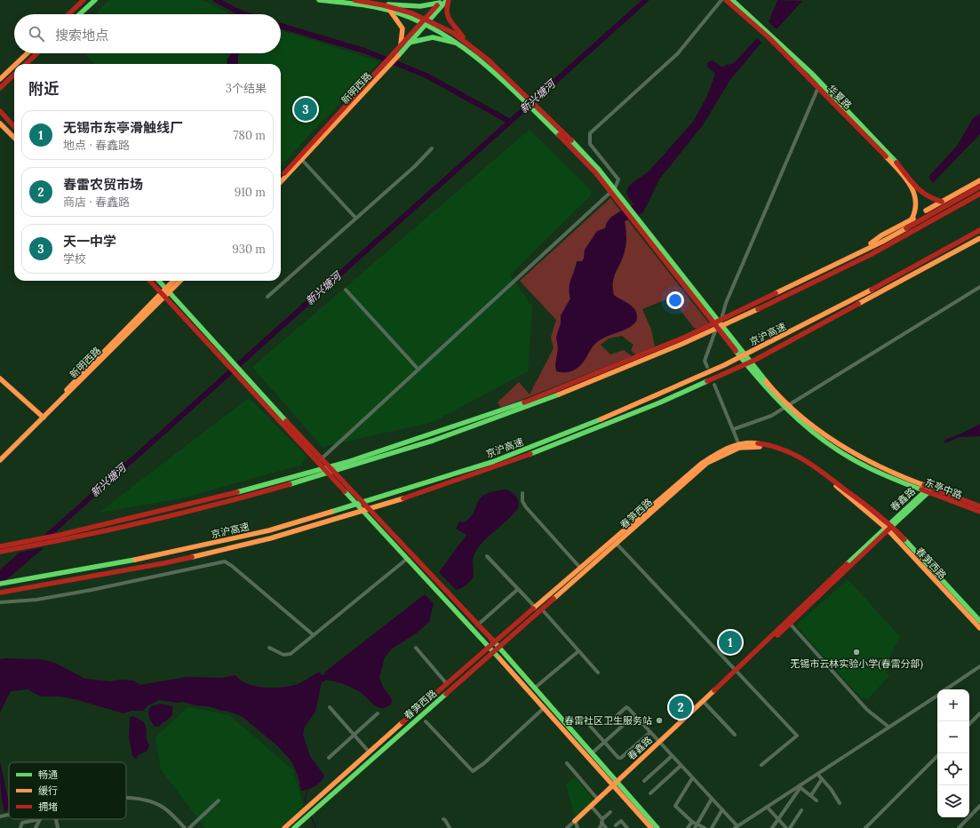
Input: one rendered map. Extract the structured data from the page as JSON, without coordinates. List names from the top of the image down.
{
  "streets": {
    "main road": [
      "新明西路",
      "华夏路",
      "京沪高速",
      "东亭中路",
      "春鑫路",
      "春笋西路"
    ]
  },
  "crossings": [
    ["东亭中路", "春鑫路"],
    ["春鑫路", "春笋西路"]
  ],
  "water": ["新兴塘河"],
  "places": ["无锡市云林实验小学(春雷分部)", "春雷社区卫生服务站"],
  "legend": ["畅通", "缓行", "拥堵"],
  "page": {
    "search": "搜索地点",
    "heading": ["附近", "3个结果"],
    "pins": ["3", "1", "2"],
    "list": [
      {
        "mark": "1",
        "name": "无锡市东亭滑触线厂",
        "note": "地点 · 春鑫路",
        "value": "780 m"
      },
      {
        "mark": "2",
        "name": "春雷农贸市场",
        "note": "商店 · 春鑫路",
        "value": "910 m"
      },
      {
        "mark": "3",
        "name": "天一中学",
        "note": "学校",
        "value": "930 m"
      }
    ],
    "map_buttons": ["+", "−"]
  }
}
